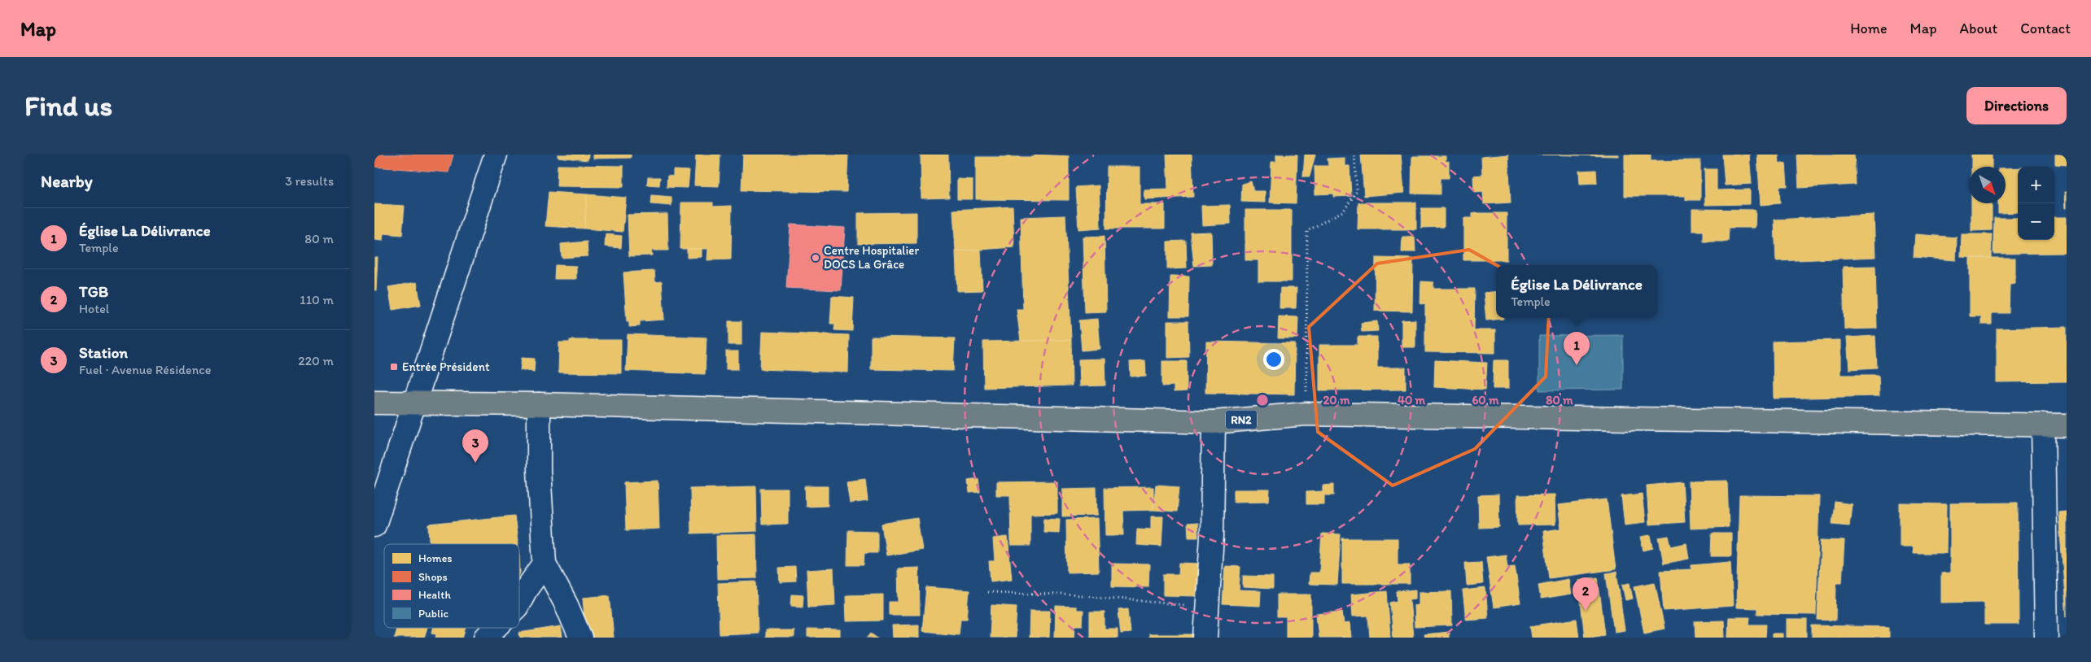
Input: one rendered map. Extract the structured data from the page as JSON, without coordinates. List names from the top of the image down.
{
  "streets": {
    "highway": ["RN2"]
  },
  "places": {
    "other": ["Centre Hospitalier DOCS La Grâce"],
    "transit": ["Entrée Président"]
  },
  "legend": [
    "Homes",
    "Shops",
    "Health",
    "Public"
  ],
  "north": "bottom right",
  "page": {
    "header": "Map",
    "nav": [
      "Home",
      "Map",
      "About",
      "Contact"
    ],
    "buttons": "Directions",
    "title": "Find us",
    "heading": ["Nearby", "3 results"],
    "map_buttons": ["+", "−"],
    "list": [
      {
        "mark": "1",
        "name": "Église La Délivrance",
        "note": "Temple",
        "value": "80 m"
      },
      {
        "mark": "2",
        "name": "TGB",
        "note": "Hotel",
        "value": "110 m"
      },
      {
        "mark": "3",
        "name": "Station",
        "note": "Fuel · Avenue Résidence",
        "value": "220 m"
      }
    ],
    "popup": ["Église La Délivrance", "Temple"],
    "pins": ["1", "3", "2"]
  },
  "rings": [
    "20 m",
    "40 m",
    "60 m",
    "80 m"
  ]
}
